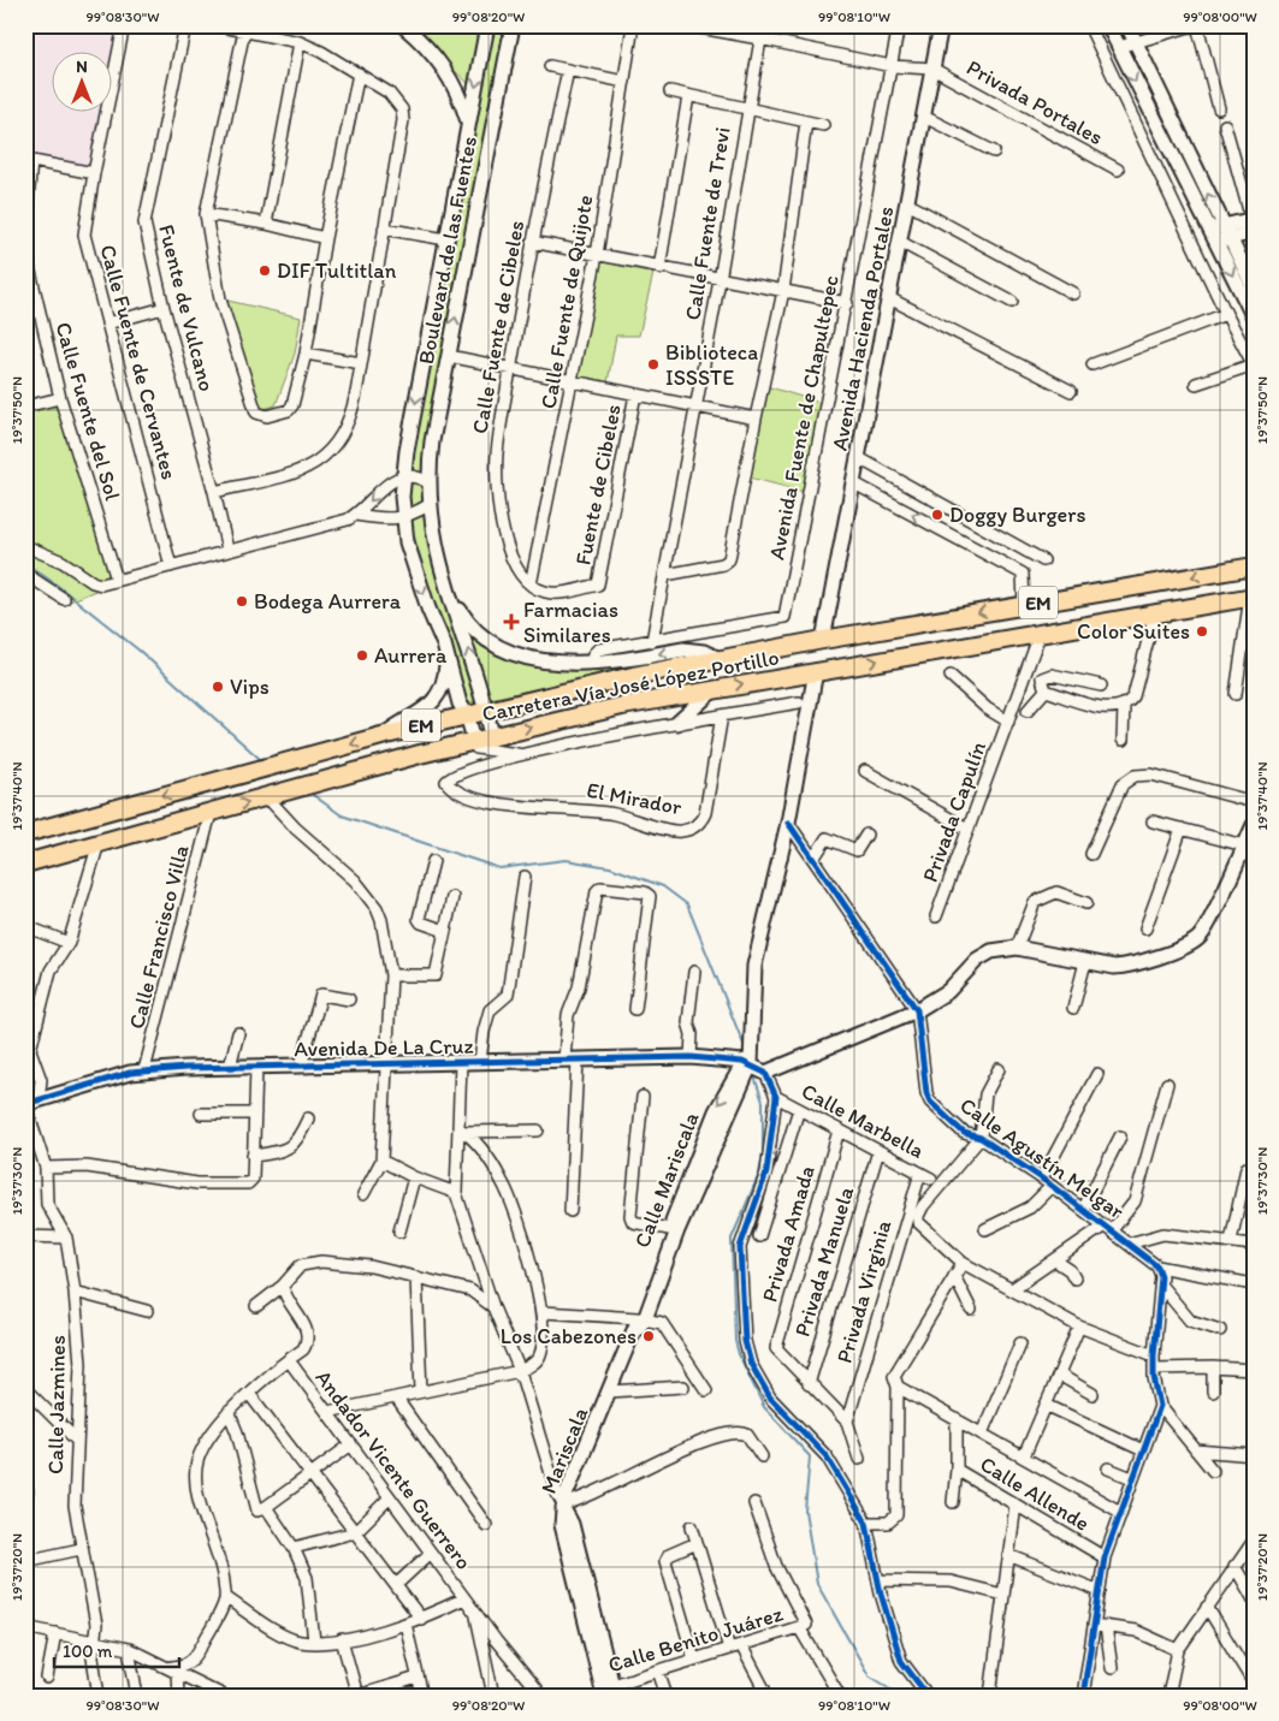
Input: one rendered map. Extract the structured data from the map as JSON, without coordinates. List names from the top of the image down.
{
  "streets": {
    "main road": [
      "Boulevard de las Fuentes",
      "Avenida Hacienda Portales",
      "EM",
      "Carretera Vía José López Portillo",
      "Avenida De La Cruz",
      "Calle Mariscala",
      "Mariscala"
    ],
    "street": [
      "Privada Portales",
      "Calle Fuente de Trevi",
      "Calle Fuente de Quijote",
      "Fuente de Vulcano",
      "Calle Fuente de Cibeles",
      "Calle Fuente de Cervantes",
      "Calle Fuente del Sol",
      "Avenida Fuente de Chapultepec",
      "Fuente de Cibeles",
      "El Mirador",
      "Privada Capulín",
      "Calle Francisco Villa",
      "Calle Marbella",
      "Calle Agustín Melgar",
      "Privada Amada",
      "Privada Manuela",
      "Privada Virginia",
      "Calle Jazmines",
      "Andador Vicente Guerrero",
      "Calle Allende",
      "Calle Benito Juárez"
    ]
  },
  "crossings": [
    ["Privada Portales", "Avenida Hacienda Portales"],
    ["Calle Fuente de Trevi", "Avenida Fuente de Chapultepec"],
    ["Boulevard de las Fuentes", "Carretera Vía José López Portillo"],
    ["Calle Fuente de Quijote", "Calle Fuente de Cibeles"],
    ["Calle Fuente de Quijote", "Fuente de Cibeles"],
    ["Calle Fuente de Cibeles", "Fuente de Cibeles"],
    ["Avenida Hacienda Portales", "Carretera Vía José López Portillo"],
    ["Carretera Vía José López Portillo", "Privada Capulín"],
    ["Carretera Vía José López Portillo", "Calle Francisco Villa"],
    ["Carretera Vía José López Portillo", "Calle Mariscala"],
    ["Calle Francisco Villa", "Avenida De La Cruz"],
    ["Avenida De La Cruz", "Calle Mariscala"],
    ["Avenida De La Cruz", "Calle Jazmines"],
    ["Calle Marbella", "Privada Amada"],
    ["Calle Marbella", "Privada Manuela"],
    ["Calle Marbella", "Privada Virginia"],
    ["Calle Agustín Melgar", "Calle Mariscala"],
    ["Calle Mariscala", "Mariscala"],
    ["Privada Amada", "Privada Manuela"],
    ["Mariscala", "Calle Benito Juárez"]
  ],
  "places": {
    "other": [
      "DIF Tultitlan",
      "Biblioteca ISSSTE",
      "Doggy Burgers",
      "Bodega Aurrera",
      "Color Suites",
      "Aurrera",
      "Vips",
      "Los Cabezones"
    ],
    "health": ["Farmacias Similares"]
  },
  "scale_bar": "100 m",
  "north": "top",
  "coordinates": [
    "99°08'30\"W",
    "99°08'20\"W",
    "99°08'10\"W",
    "99°08'00\"W",
    "19°37'50\"N",
    "19°37'40\"N",
    "19°37'30\"N",
    "19°37'20\"N"
  ]
}
